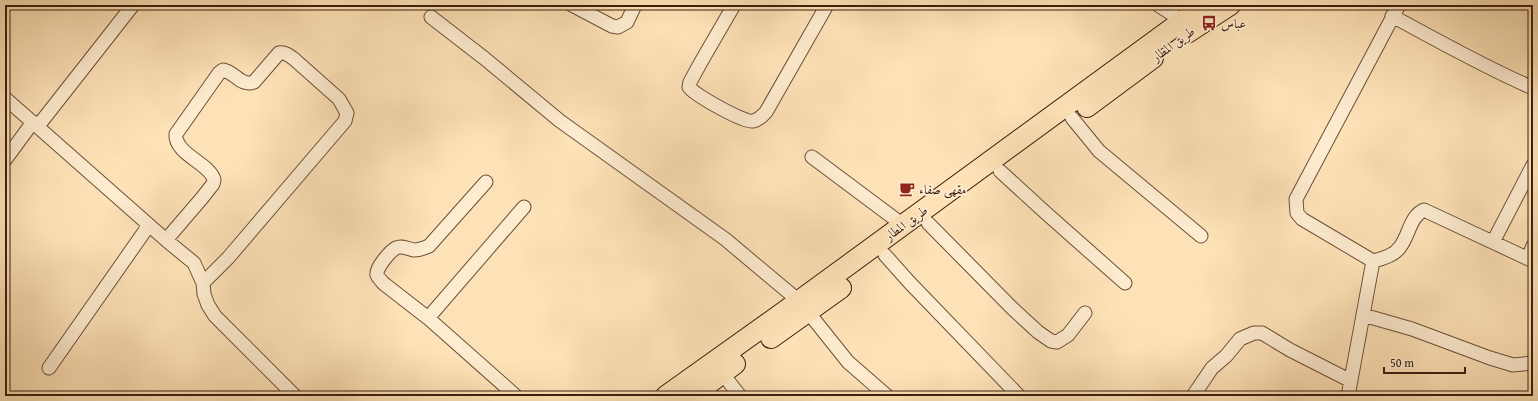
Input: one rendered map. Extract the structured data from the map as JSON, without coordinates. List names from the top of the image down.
{
  "streets": {
    "main road": ["طريق المطار"]
  },
  "places": {
    "bus stop": ["عباس"],
    "cafe": ["مقهى صفاء"]
  },
  "scale_bar": "50 m"
}
